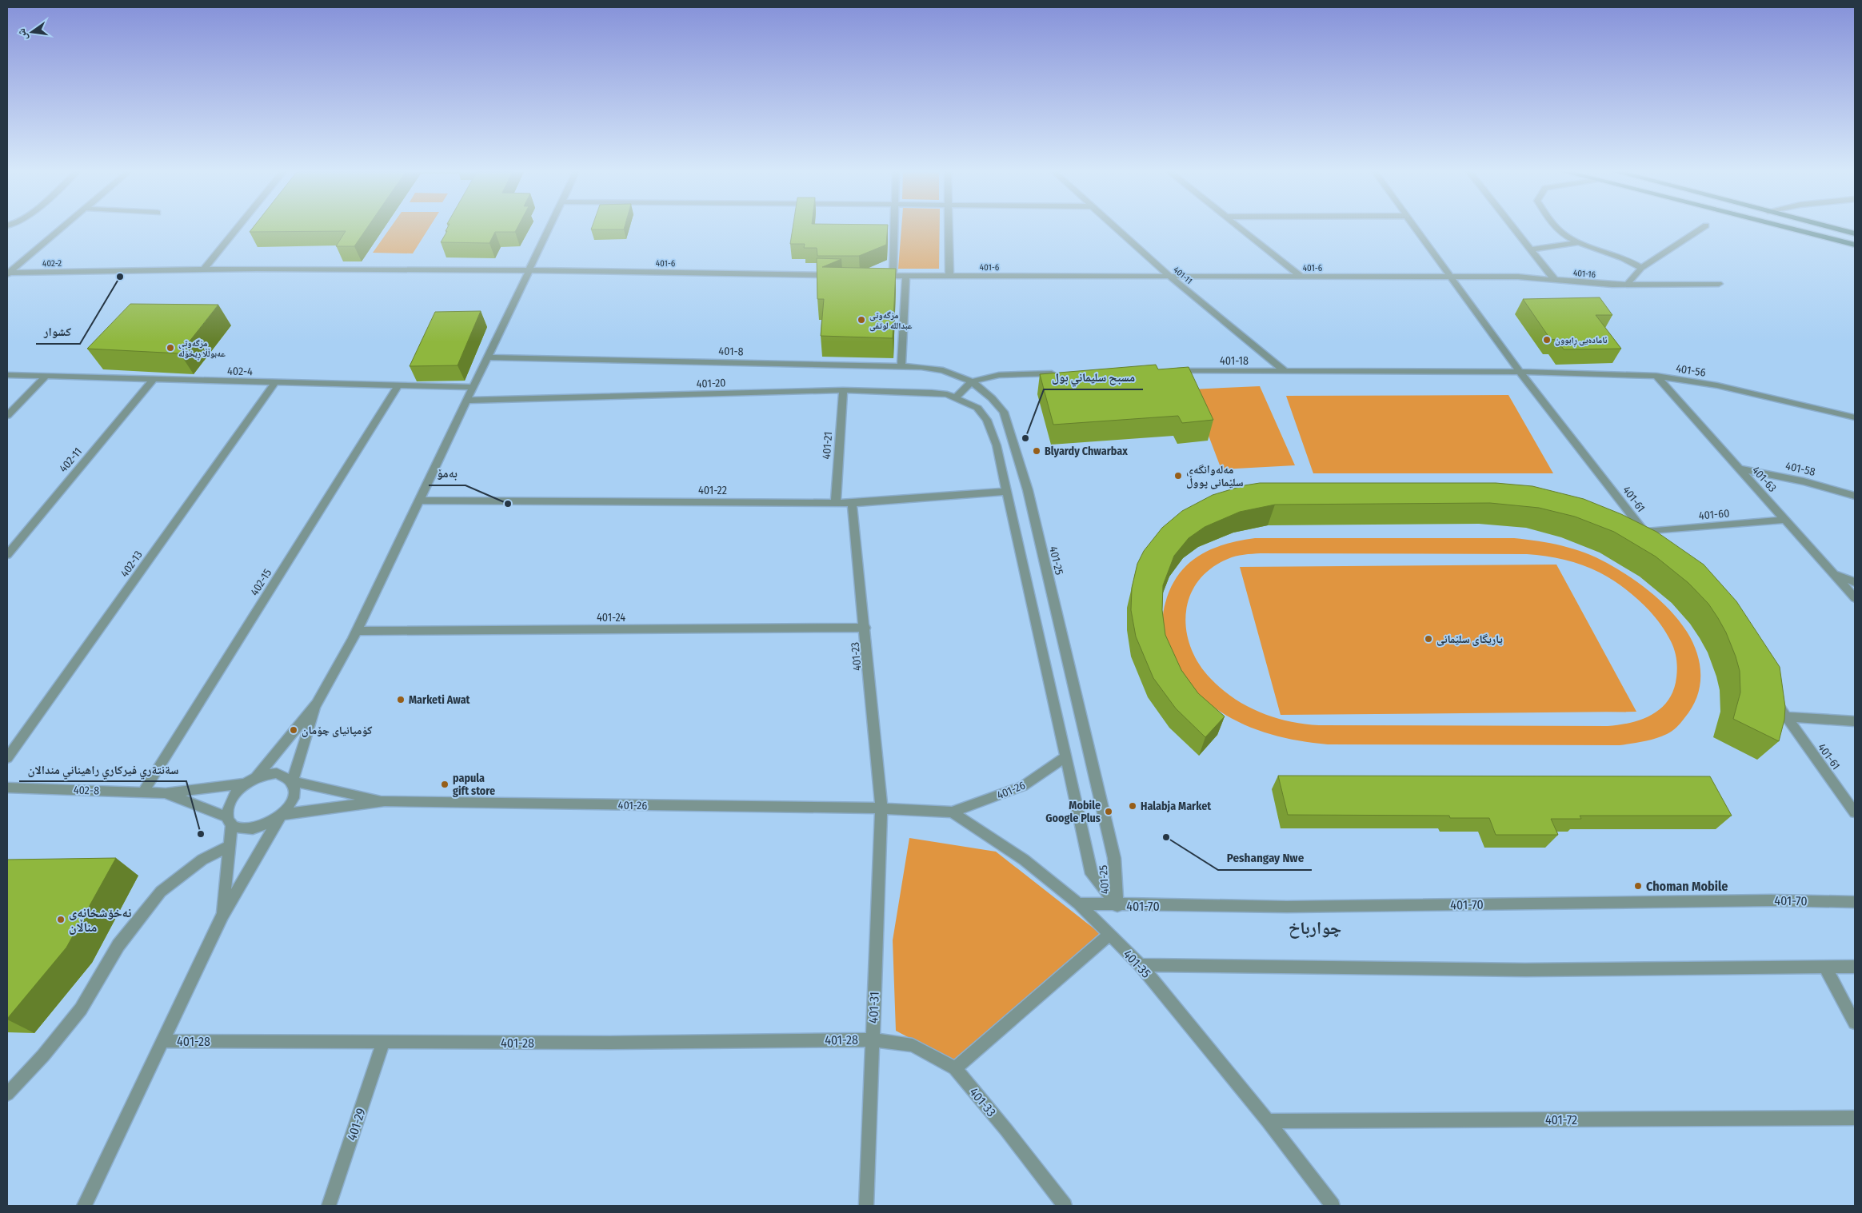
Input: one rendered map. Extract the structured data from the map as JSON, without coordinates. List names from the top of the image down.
{
  "streets": {
    "street": [
      "402-2",
      "401-6",
      "401-16",
      "401-11",
      "401-8",
      "401-18",
      "401-56",
      "402-4",
      "401-20",
      "401-21",
      "402-11",
      "401-58",
      "401-63",
      "401-22",
      "401-61",
      "401-60",
      "401-25",
      "402-13",
      "402-15",
      "401-24",
      "401-23",
      "402-8",
      "401-26",
      "401-70",
      "401-35",
      "401-31",
      "401-28",
      "401-33",
      "401-72",
      "401-29"
    ]
  },
  "crossings": [
    ["402-2", "401-6"],
    ["401-6", "401-16"],
    ["401-6", "401-11"],
    ["401-6", "401-61"],
    ["401-16", "401-61"],
    ["401-11", "401-18"],
    ["401-8", "401-25"],
    ["401-18", "401-56"],
    ["401-18", "401-61"],
    ["401-56", "401-63"],
    ["401-56", "401-61"],
    ["402-4", "402-11"],
    ["402-4", "402-13"],
    ["402-4", "402-15"],
    ["401-20", "401-21"],
    ["401-20", "401-25"],
    ["401-21", "401-22"],
    ["401-58", "401-63"],
    ["401-63", "401-60"],
    ["401-22", "401-25"],
    ["401-22", "401-23"],
    ["401-61", "401-60"],
    ["401-25", "401-26"],
    ["401-25", "401-70"],
    ["402-15", "402-8"],
    ["401-24", "401-23"],
    ["401-23", "401-26"],
    ["401-23", "401-35"],
    ["401-23", "401-31"],
    ["401-26", "401-35"],
    ["401-26", "401-31"],
    ["401-70", "401-35"],
    ["401-35", "401-31"],
    ["401-35", "401-72"],
    ["401-31", "401-28"],
    ["401-31", "401-33"],
    ["401-28", "401-33"],
    ["401-28", "401-29"]
  ],
  "districts": ["چوارباخ"],
  "places": [
    "كشوار",
    "مزگەوتی عبداللە لوتفی",
    "ئامادەیی ڕابوون",
    "مزگەوتی عەبوڵڵا ڕیخۆڵە",
    "مسبح سلیماني بول",
    "Blyardy Chwarbax",
    "مەلەوانگەی سلێمانی پووڵ",
    "بەمۆ",
    "یاریگای سلێمانی",
    "Marketi Awat",
    "کۆمپانیای چۆمان",
    "papula gift store",
    "Halabja Market",
    "Mobile Google Plus",
    "سةنتةري فيركاري راهيناني مندالان",
    "Peshangay Nwe",
    "Choman Mobile",
    "نەخۆشخانەی مناڵان"
  ],
  "north": "left"
}
